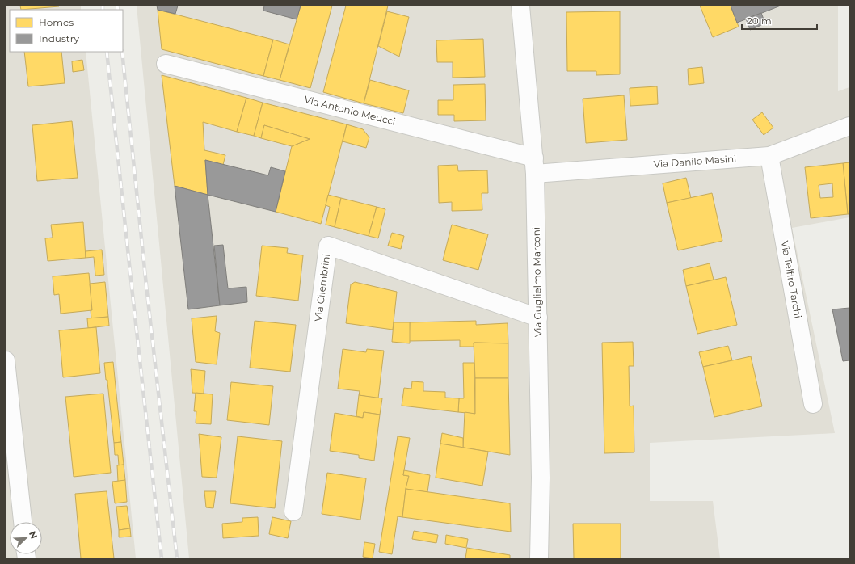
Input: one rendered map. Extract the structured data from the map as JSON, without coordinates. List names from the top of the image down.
{
  "streets": {
    "street": [
      "Via Antonio Meucci",
      "Via Danilo Masini",
      "Via Telfiro Tarchi",
      "Via Guglielmo Marconi",
      "Via Cilembrini"
    ]
  },
  "crossings": [
    ["Via Antonio Meucci", "Via Danilo Masini"],
    ["Via Antonio Meucci", "Via Guglielmo Marconi"],
    ["Via Danilo Masini", "Via Telfiro Tarchi"],
    ["Via Danilo Masini", "Via Guglielmo Marconi"],
    ["Via Guglielmo Marconi", "Via Cilembrini"]
  ],
  "legend": ["Homes", "Industry"],
  "scale_bar": "20 m",
  "north": "top right"
}
